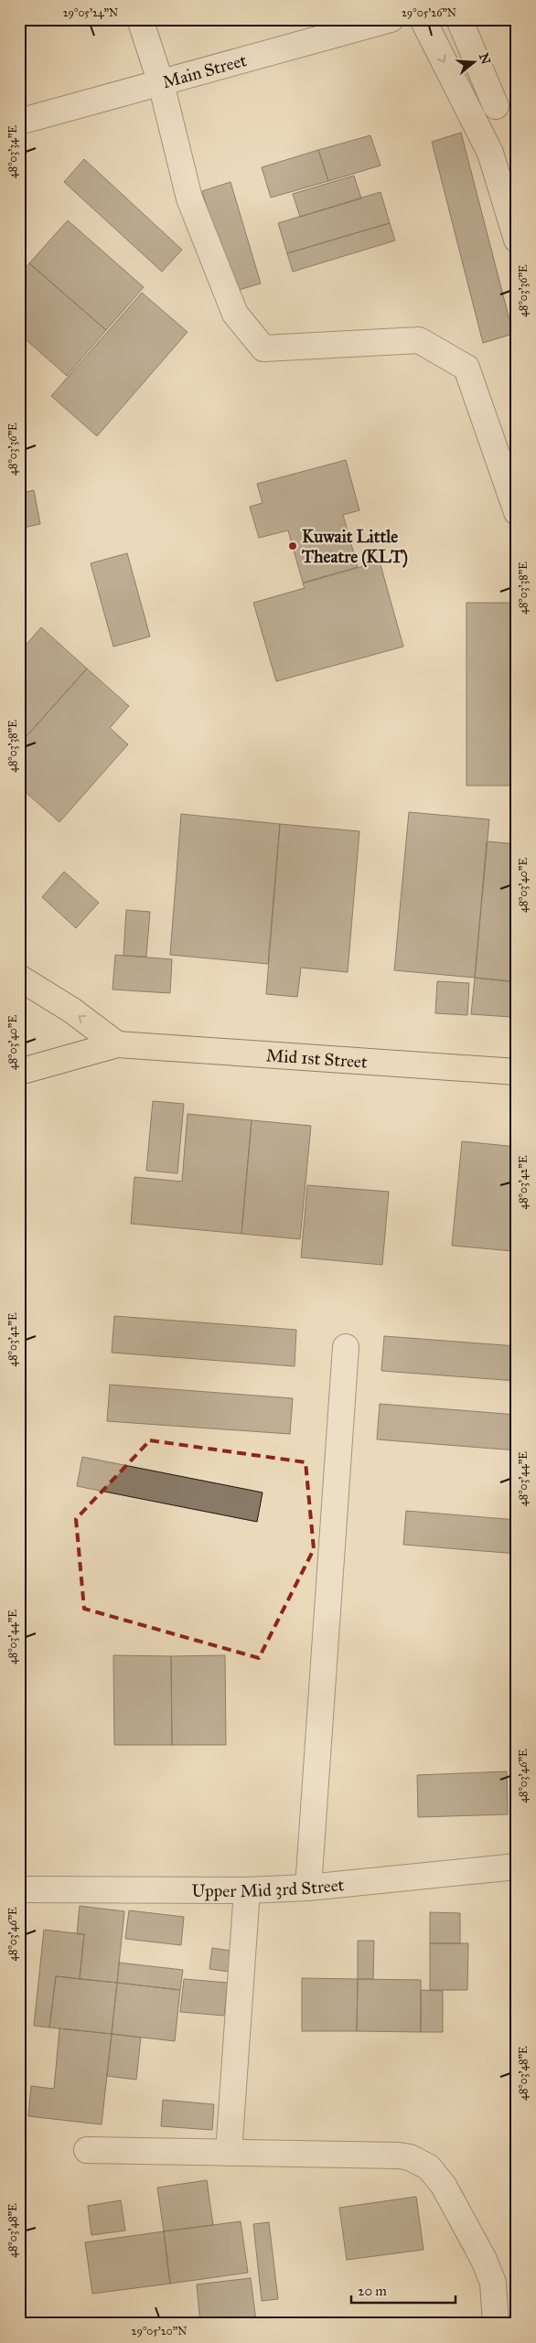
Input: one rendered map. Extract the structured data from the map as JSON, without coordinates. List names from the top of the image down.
{
  "streets": {
    "main road": ["Mid 1st Street"],
    "street": ["Main Street", "Upper Mid 3rd Street"]
  },
  "places": ["Kuwait Little Theatre (KLT)"],
  "scale_bar": "20 m",
  "north": "right",
  "coordinates": [
    "29°05'24\"N",
    "29°05'26\"N",
    "48°03'34\"E",
    "48°03'36\"E",
    "48°03'38\"E",
    "48°03'40\"E",
    "48°03'42\"E",
    "48°03'44\"E",
    "48°03'46\"E",
    "48°03'48\"E",
    "29°05'20\"N"
  ]
}
